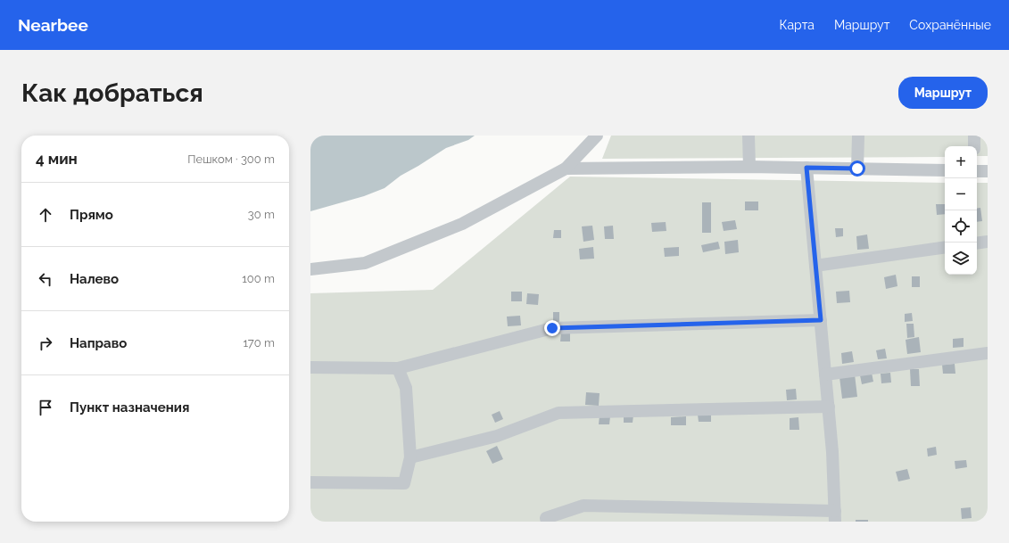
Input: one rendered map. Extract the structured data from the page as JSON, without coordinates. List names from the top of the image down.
{
  "page": {
    "header": "Nearbee",
    "nav": ["Карта", "Маршрут", "Сохранённые"],
    "buttons": "Маршрут",
    "title": "Как добраться",
    "heading": ["4 мин", "Пешком · 300 m"],
    "map_buttons": ["+", "−"],
    "list": [
      ["Прямо", "30 m"],
      ["Налево", "100 m"],
      ["Направо", "170 m"],
      "Пункт назначения"
    ]
  }
}
